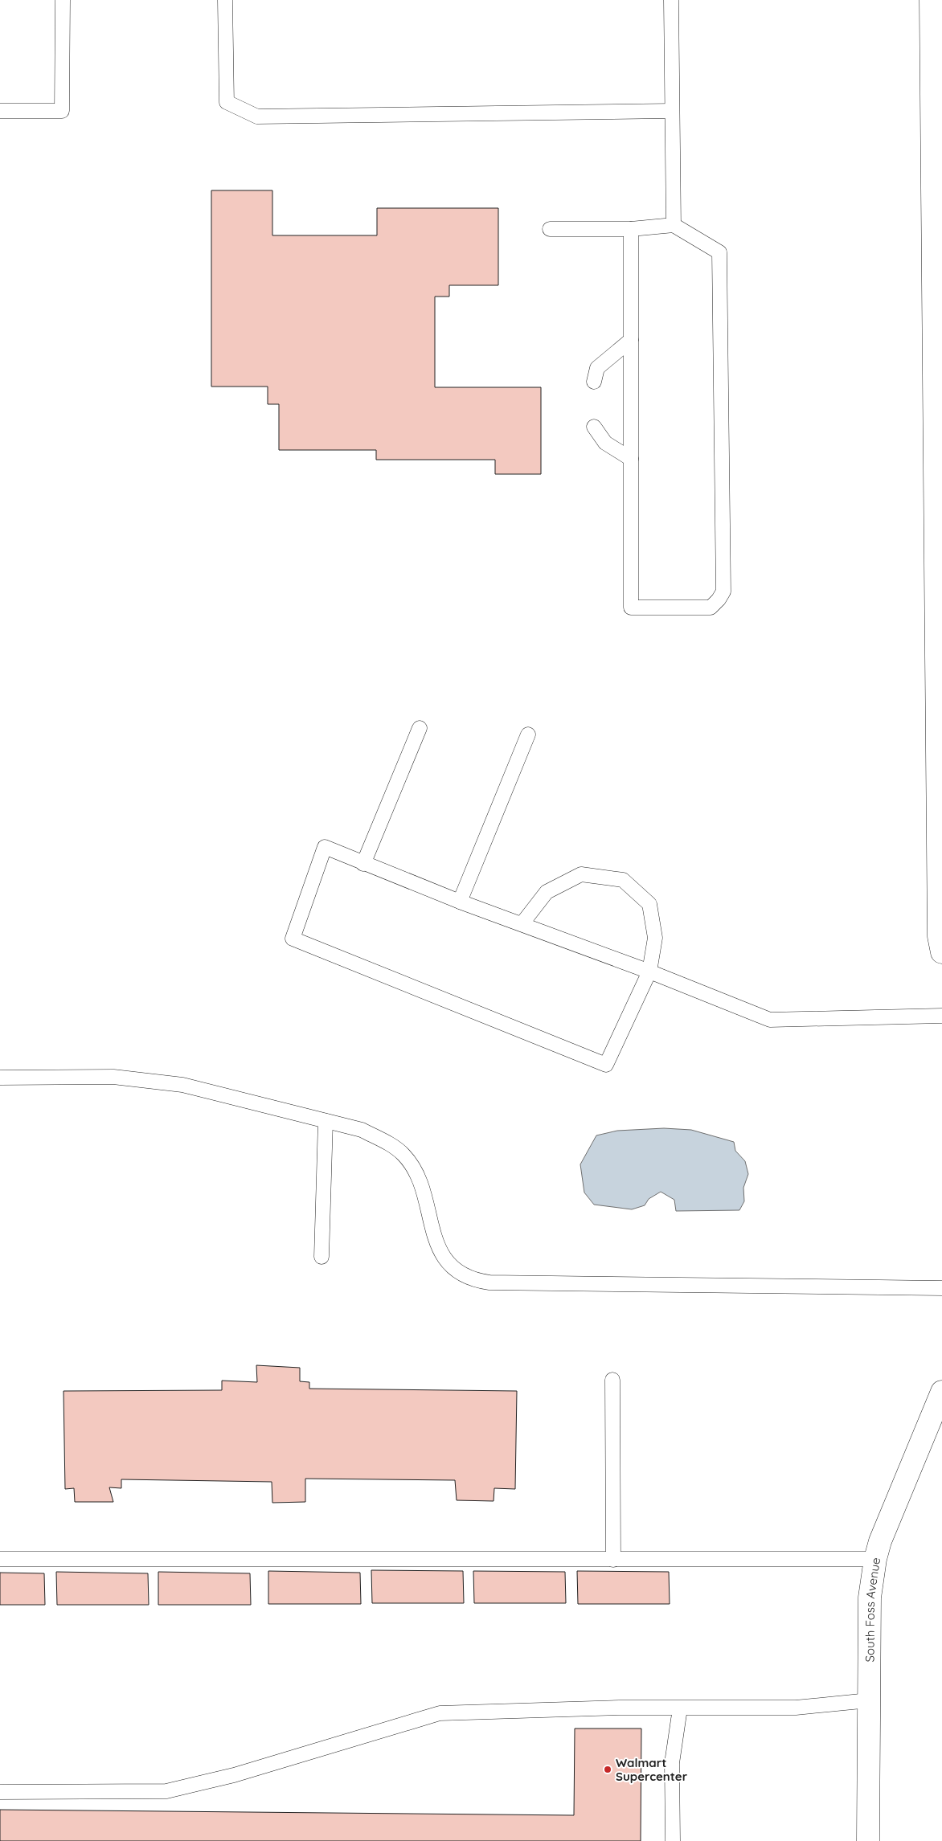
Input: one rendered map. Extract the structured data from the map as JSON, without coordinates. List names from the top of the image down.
{
  "streets": {
    "street": ["South Foss Avenue"]
  },
  "places": ["Walmart Supercenter"]
}
